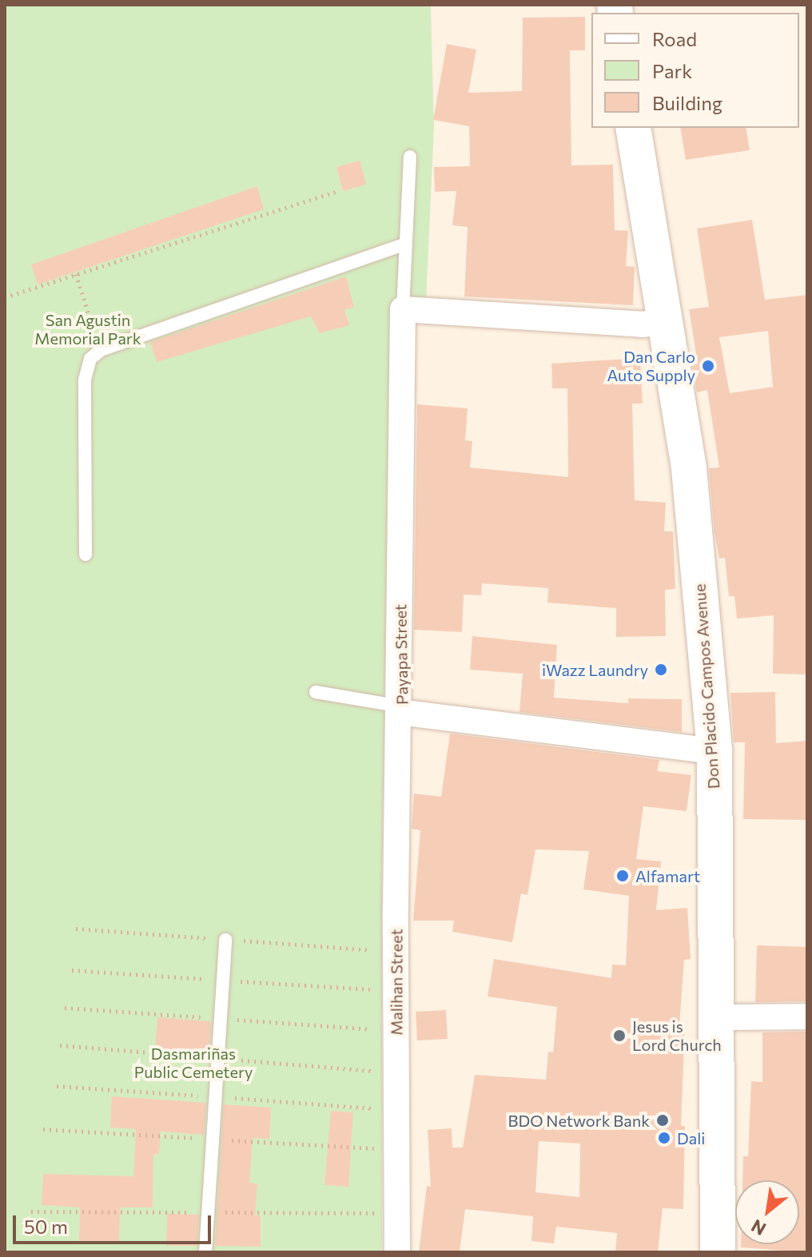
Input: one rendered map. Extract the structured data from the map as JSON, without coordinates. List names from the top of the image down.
{
  "streets": {
    "main road": ["Don Placido Campos Avenue"],
    "street": ["Payapa Street", "Malihan Street"]
  },
  "crossings": [
    ["Payapa Street", "Don Placido Campos Avenue"],
    ["Payapa Street", "Malihan Street"]
  ],
  "parks": ["San Agustin Memorial Park", "Dasmariñas Public Cemetery"],
  "places": [
    "Dan Carlo Auto Supply",
    "iWazz Laundry",
    "Alfamart",
    "Jesus is Lord Church",
    "BDO Network Bank",
    "Dali"
  ],
  "legend": ["Road", "Park", "Building"],
  "scale_bar": "50 m",
  "north": "bottom left"
}
